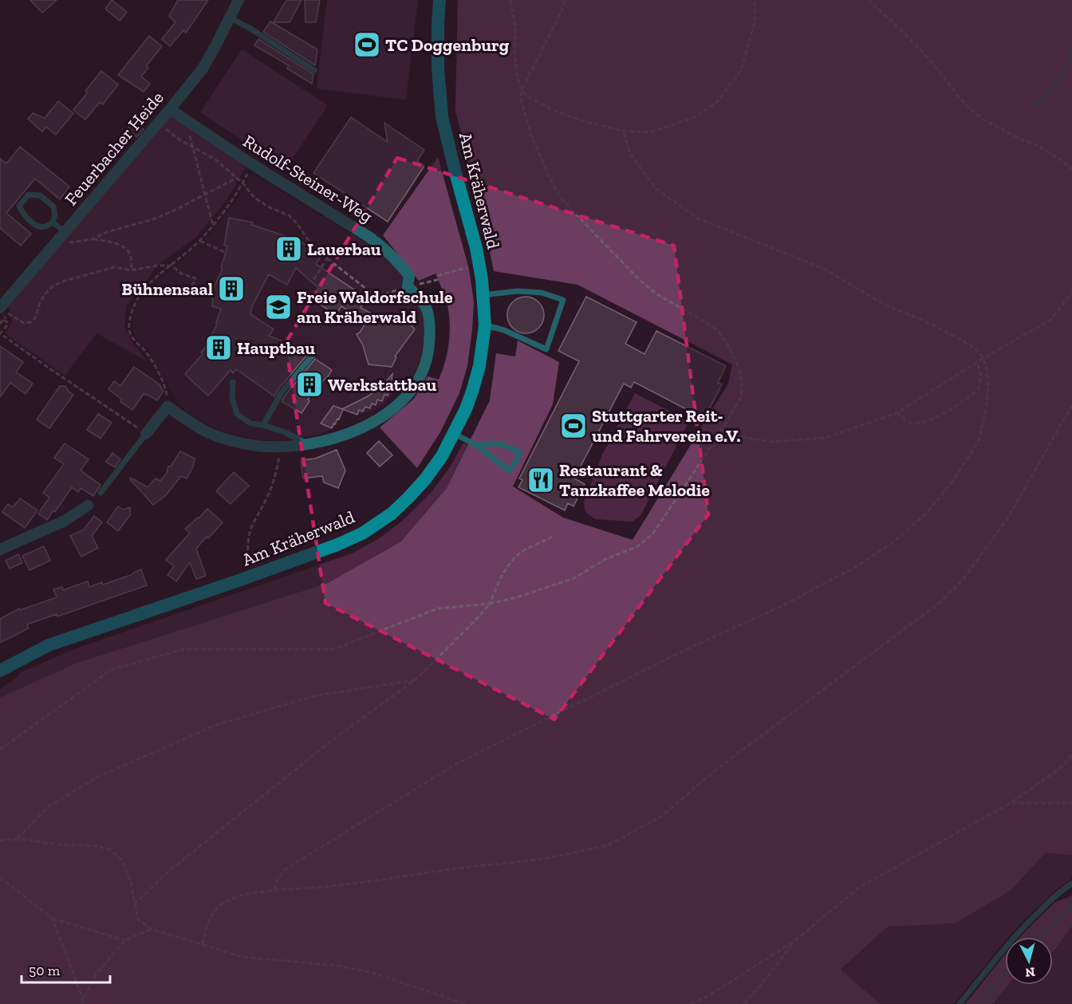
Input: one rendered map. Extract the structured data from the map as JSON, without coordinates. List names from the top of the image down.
{
  "streets": {
    "main road": ["Am Kräherwald"],
    "street": ["Feuerbacher Heide", "Rudolf-Steiner-Weg"]
  },
  "crossings": [
    ["Feuerbacher Heide", "Rudolf-Steiner-Weg"]
  ],
  "places": {
    "sports": ["TC Doggenburg", "Stuttgarter Reit- und Fahrverein e.V."],
    "building": [
      "Lauerbau",
      "Bühnensaal",
      "Hauptbau",
      "Werkstattbau"
    ],
    "school or university": ["Freie Waldorfschule am Kräherwald"],
    "restaurant": ["Restaurant & Tanzkaffee Melodie"]
  },
  "scale_bar": "50 m",
  "north": "bottom"
}
